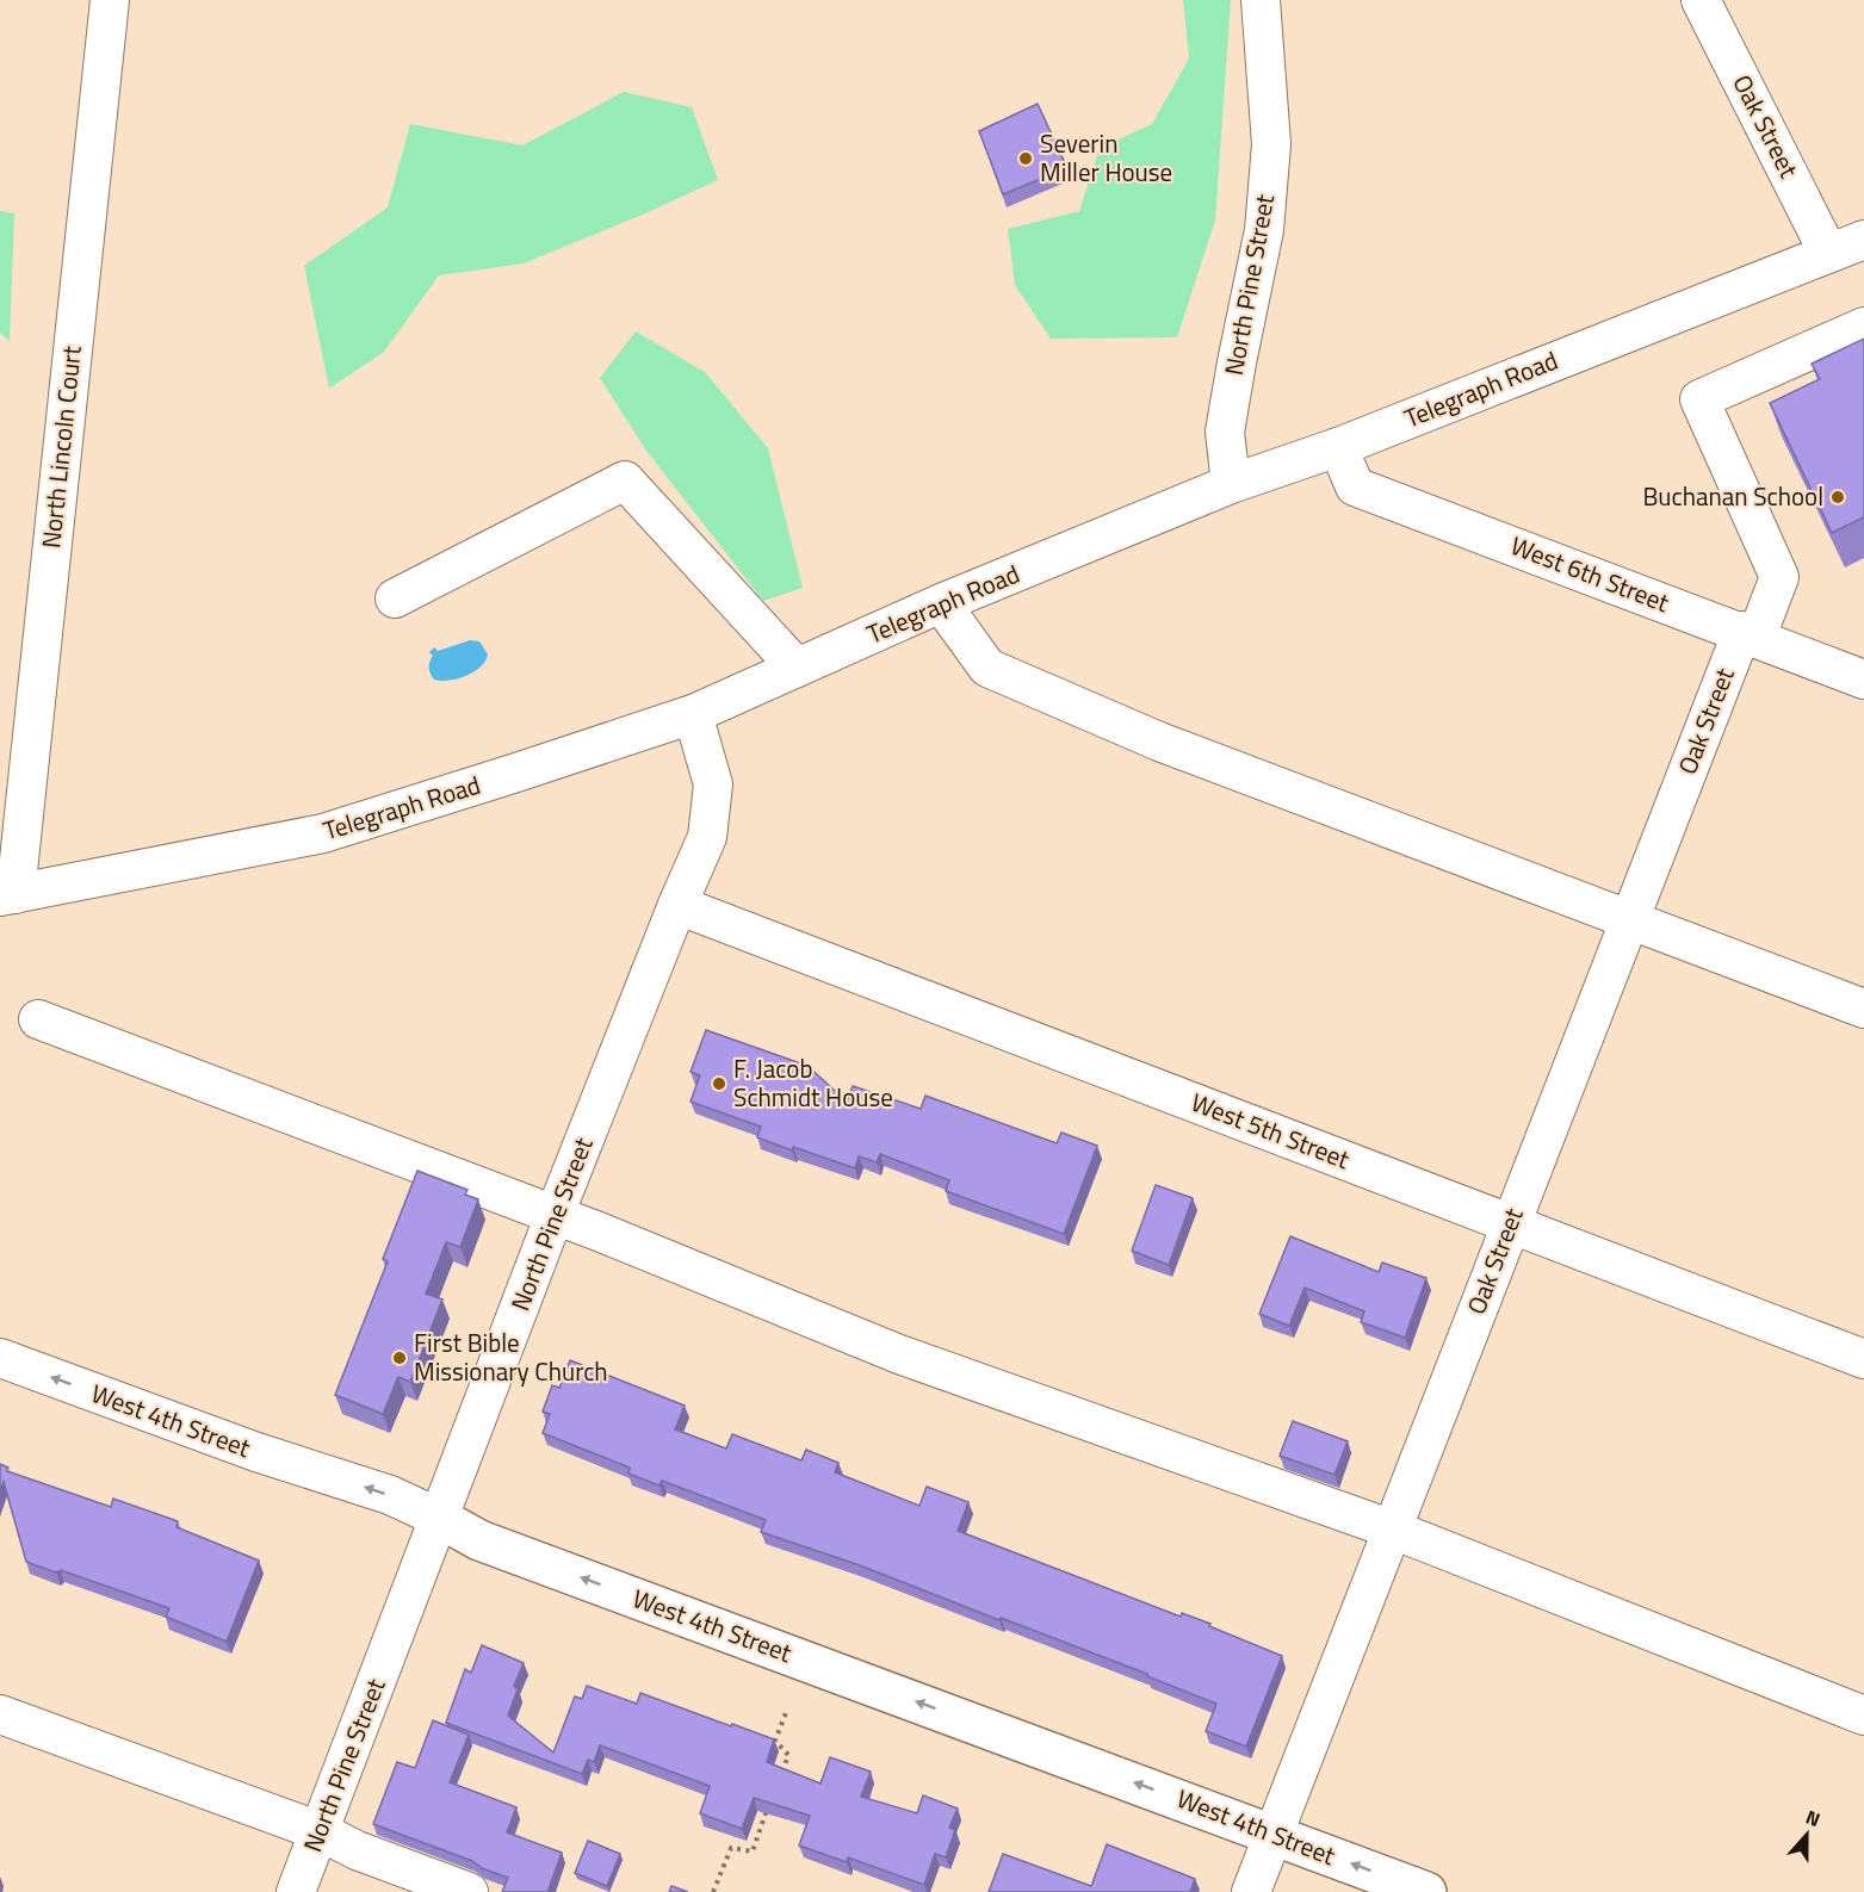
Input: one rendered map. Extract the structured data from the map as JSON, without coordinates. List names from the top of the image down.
{
  "streets": {
    "main road": ["West 4th Street"],
    "street": [
      "Oak Street",
      "North Pine Street",
      "Telegraph Road",
      "North Lincoln Court",
      "West 6th Street",
      "West 5th Street"
    ]
  },
  "crossings": [
    ["Oak Street", "Telegraph Road"],
    ["Oak Street", "West 6th Street"],
    ["Oak Street", "West 5th Street"],
    ["Oak Street", "West 4th Street"],
    ["North Pine Street", "Telegraph Road"],
    ["North Pine Street", "West 5th Street"],
    ["North Pine Street", "West 4th Street"],
    ["Telegraph Road", "North Lincoln Court"],
    ["Telegraph Road", "West 6th Street"]
  ],
  "places": [
    "Severin Miller House",
    "Buchanan School",
    "F. Jacob Schmidt House",
    "First Bible Missionary Church"
  ],
  "north": "top"
}
